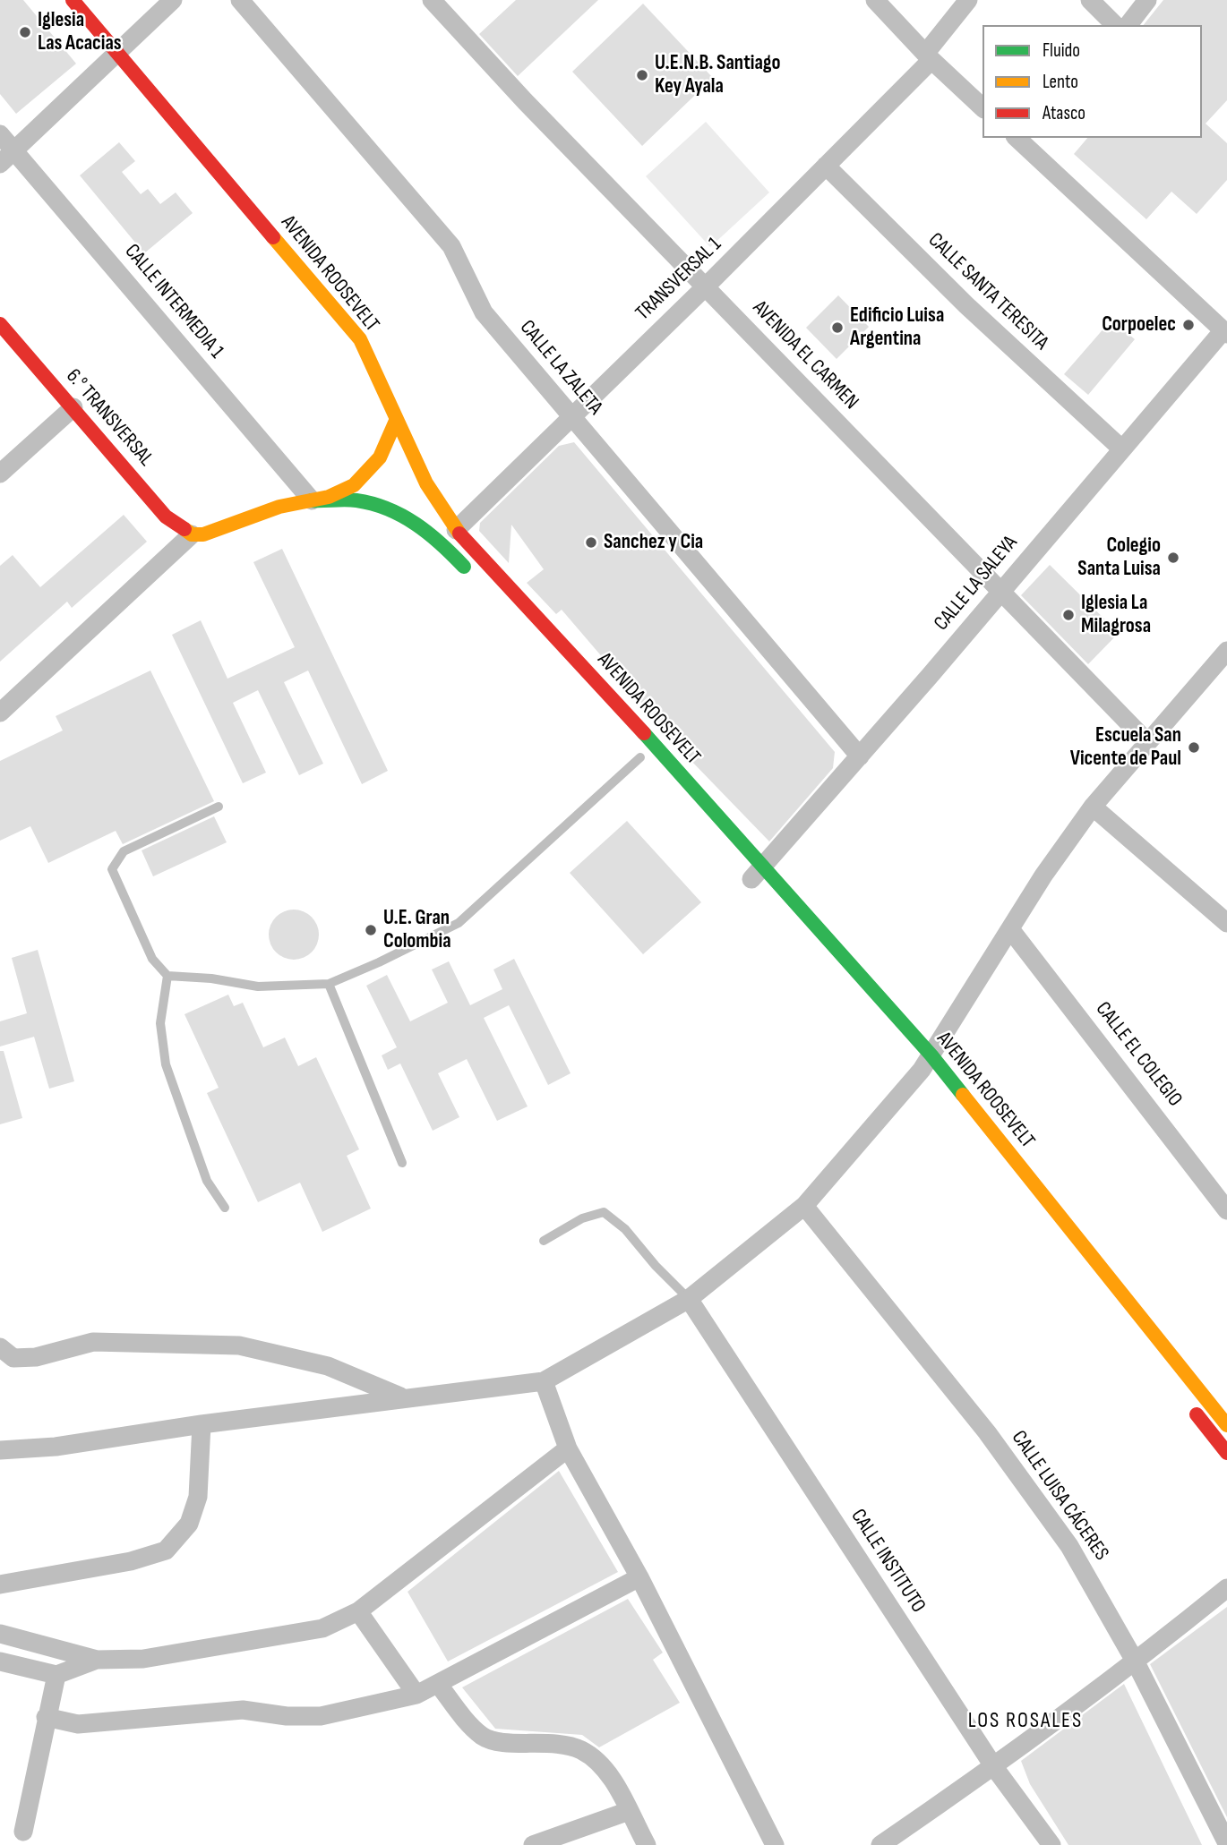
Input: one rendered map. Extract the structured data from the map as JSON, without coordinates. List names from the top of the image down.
{
  "streets": {
    "street": [
      "AVENIDA ROOSEVELT",
      "TRANSVERSAL 1",
      "CALLE SANTA TERESITA",
      "CALLE INTERMEDIA 1",
      "AVENIDA EL CARMEN",
      "CALLE LA ZALETA",
      "6.° TRANSVERSAL",
      "CALLE LA SALEYA",
      "CALLE EL COLEGIO",
      "CALLE LUISA CÁCERES",
      "CALLE INSTITUTO"
    ]
  },
  "crossings": [
    ["AVENIDA ROOSEVELT", "TRANSVERSAL 1"],
    ["AVENIDA ROOSEVELT", "CALLE LA SALEYA"],
    ["TRANSVERSAL 1", "CALLE SANTA TERESITA"],
    ["TRANSVERSAL 1", "AVENIDA EL CARMEN"],
    ["TRANSVERSAL 1", "CALLE LA ZALETA"],
    ["CALLE SANTA TERESITA", "CALLE LA SALEYA"],
    ["AVENIDA EL CARMEN", "CALLE LA SALEYA"],
    ["CALLE LA ZALETA", "CALLE LA SALEYA"]
  ],
  "districts": ["LOS ROSALES"],
  "places": [
    "Iglesia Las Acacias",
    "U.E.N.B. Santiago Key Ayala",
    "Corpoelec",
    "Edificio Luisa Argentina",
    "Sanchez y Cia",
    "Colegio Santa Luisa",
    "Iglesia La Milagrosa",
    "Escuela San Vicente de Paul",
    "U.E. Gran Colombia"
  ],
  "legend": ["Fluido", "Lento", "Atasco"]
}
